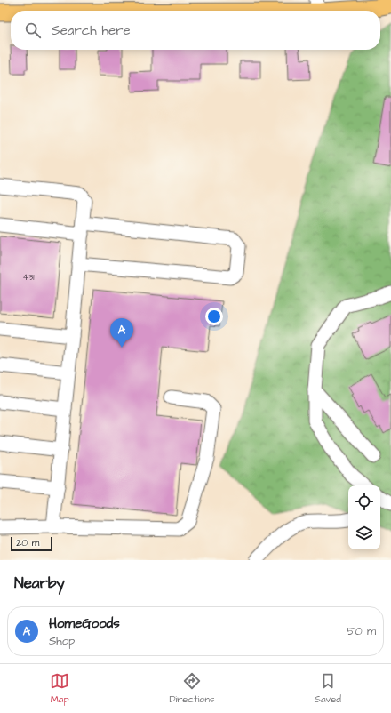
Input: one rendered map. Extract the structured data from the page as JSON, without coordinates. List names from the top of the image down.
{
  "house_numbers": ["431"],
  "scale_bar": "20 m",
  "page": {
    "search": "Search here",
    "pins": "A",
    "scale": "20 m",
    "heading": "Nearby",
    "list": [
      {
        "mark": "A",
        "name": "HomeGoods",
        "note": "Shop",
        "value": "50 m"
      }
    ],
    "nav": ["Map", "Directions", "Saved"]
  }
}
